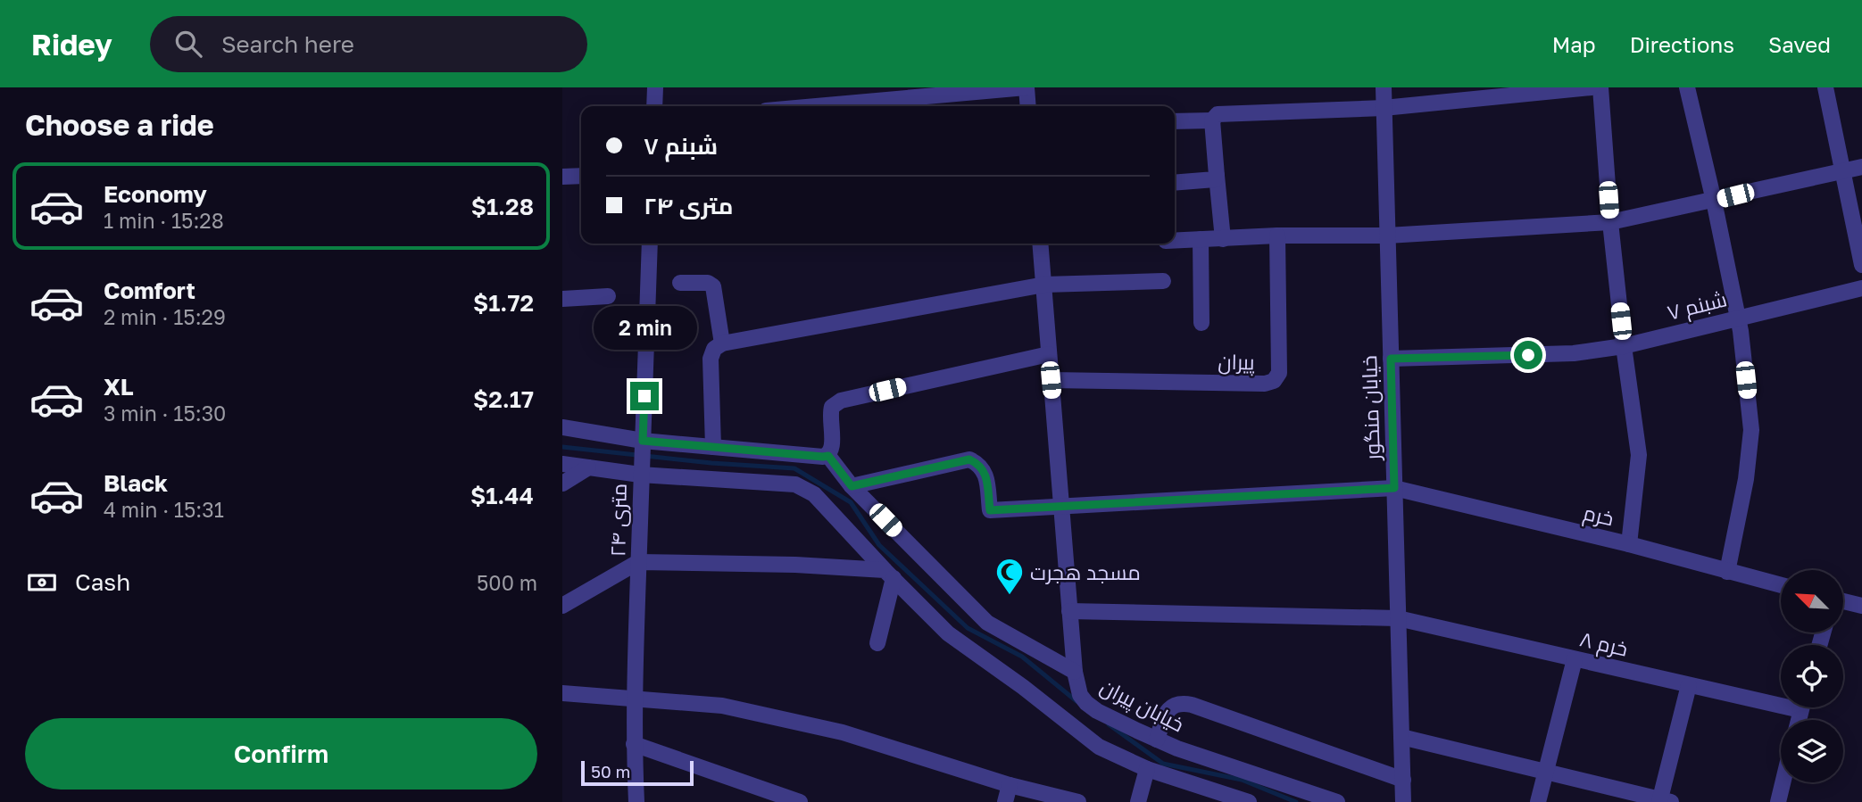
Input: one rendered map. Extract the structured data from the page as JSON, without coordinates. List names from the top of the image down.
{
  "streets": {
    "street": [
      "شبنم ۷",
      "پیران",
      "خیابان منگور",
      "خرم",
      "۲۴ متری",
      "خرم ۸",
      "خیابان پیران"
    ]
  },
  "crossings": [
    ["شبنم ۷", "خیابان منگور"],
    ["پیران", "خیابان پیران"],
    ["خیابان منگور", "خرم"],
    ["خیابان منگور", "خرم ۸"],
    ["خرم", "خیابان پیران"],
    ["خرم ۸", "خیابان پیران"]
  ],
  "places": {
    "mosque": ["مسجد هجرت"]
  },
  "scale_bar": "50 m",
  "north": "top left",
  "page": {
    "header": "Ridey",
    "search": "Search here",
    "nav": ["Map", "Directions", "Saved"],
    "heading": "Choose a ride",
    "banner": ["شبنم ۷", "۲۴ متری"],
    "list": [
      {
        "name": "Economy",
        "note": "1 min · 15:28",
        "value": "$1.28"
      },
      {
        "name": "Comfort",
        "note": "2 min · 15:29",
        "value": "$1.72"
      },
      {
        "name": "XL",
        "note": "3 min · 15:30",
        "value": "$2.17"
      },
      {
        "name": "Black",
        "note": "4 min · 15:31",
        "value": "$1.44"
      }
    ],
    "bubble": "2 min",
    "pay": ["Cash", "500 m"],
    "buttons": "Confirm",
    "scale": "50 m"
  }
}
